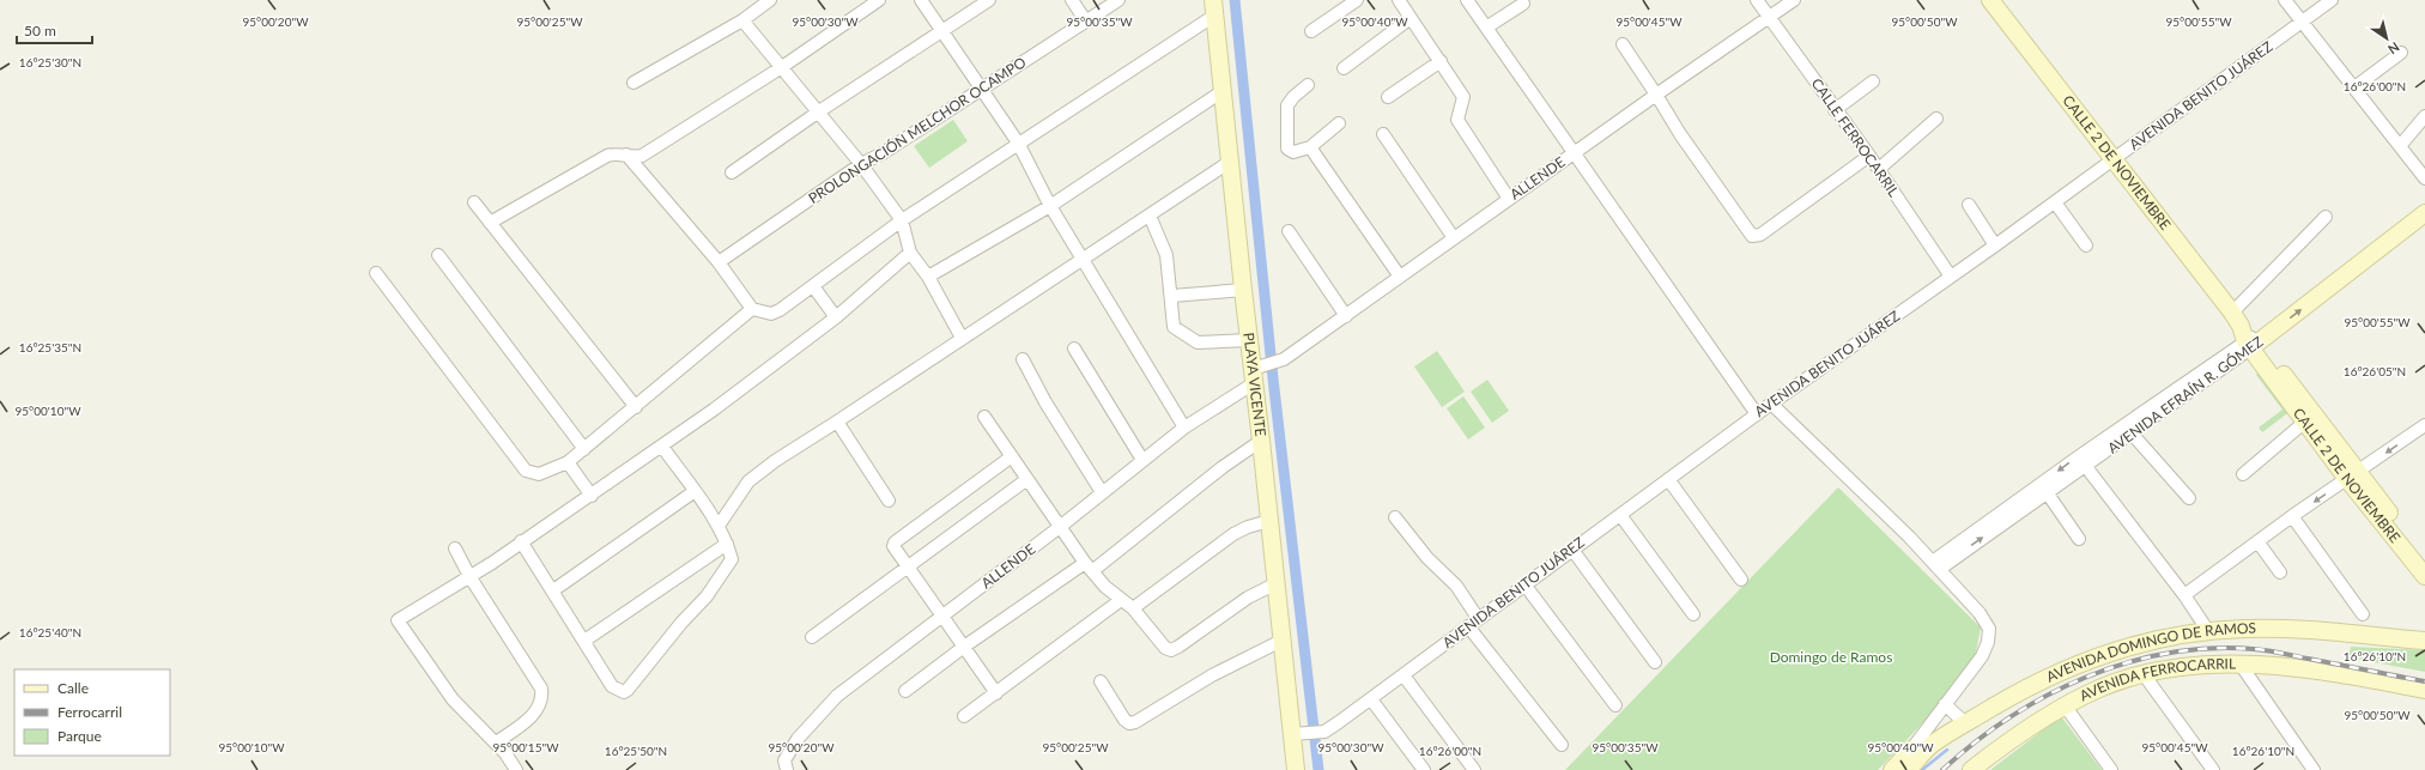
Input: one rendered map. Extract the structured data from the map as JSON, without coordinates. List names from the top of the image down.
{
  "streets": {
    "street": [
      "AVENIDA BENITO JUÁREZ",
      "PROLONGACIÓN MELCHOR OCAMPO",
      "CALLE FERROCARRIL",
      "CALLE 2 DE NOVIEMBRE",
      "ALLENDE",
      "PLAYA VICENTE",
      "AVENIDA EFRAÍN R. GÓMEZ",
      "AVENIDA DOMINGO DE RAMOS",
      "AVENIDA FERROCARRIL"
    ]
  },
  "crossings": [
    ["AVENIDA BENITO JUÁREZ", "CALLE FERROCARRIL"],
    ["AVENIDA BENITO JUÁREZ", "CALLE 2 DE NOVIEMBRE"],
    ["AVENIDA BENITO JUÁREZ", "PLAYA VICENTE"],
    ["CALLE FERROCARRIL", "ALLENDE"],
    ["CALLE 2 DE NOVIEMBRE", "AVENIDA EFRAÍN R. GÓMEZ"],
    ["ALLENDE", "PLAYA VICENTE"]
  ],
  "parks": ["Domingo de Ramos"],
  "legend": ["Calle", "Ferrocarril", "Parque"],
  "scale_bar": "50 m",
  "north": "bottom right",
  "coordinates": [
    "95°00'20\"W",
    "95°00'25\"W",
    "95°00'50\"W",
    "95°00'55\"W",
    "95°00'30\"W",
    "95°00'35\"W",
    "95°00'40\"W",
    "95°00'45\"W",
    "16°25'30\"N",
    "16°26'00\"N",
    "16°25'35\"N",
    "16°26'05\"N",
    "95°00'10\"W",
    "16°25'40\"N",
    "16°26'10\"N",
    "95°00'15\"W",
    "16°25'50\"N"
  ]
}
